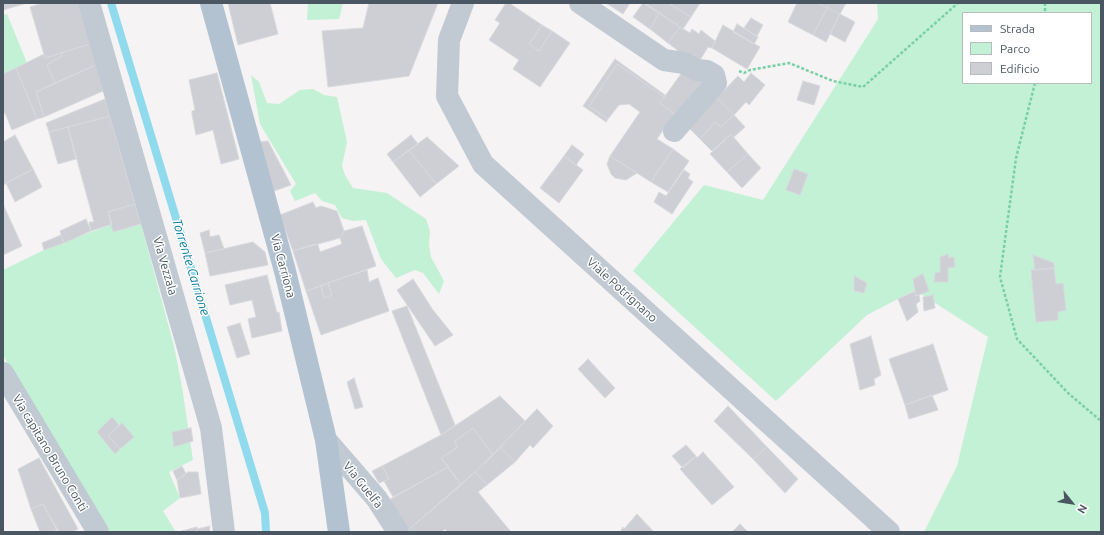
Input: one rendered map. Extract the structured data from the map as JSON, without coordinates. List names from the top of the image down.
{
  "streets": {
    "main road": ["Via Carriona"],
    "street": [
      "Via Vezzala",
      "Viale Potrignano",
      "Via capitano Bruno Conti",
      "Via Guelfa"
    ]
  },
  "crossings": [
    ["Via Carriona", "Via Guelfa"]
  ],
  "water": ["Torrente Carrione"],
  "legend": ["Strada", "Parco", "Edificio"],
  "north": "bottom right"
}
